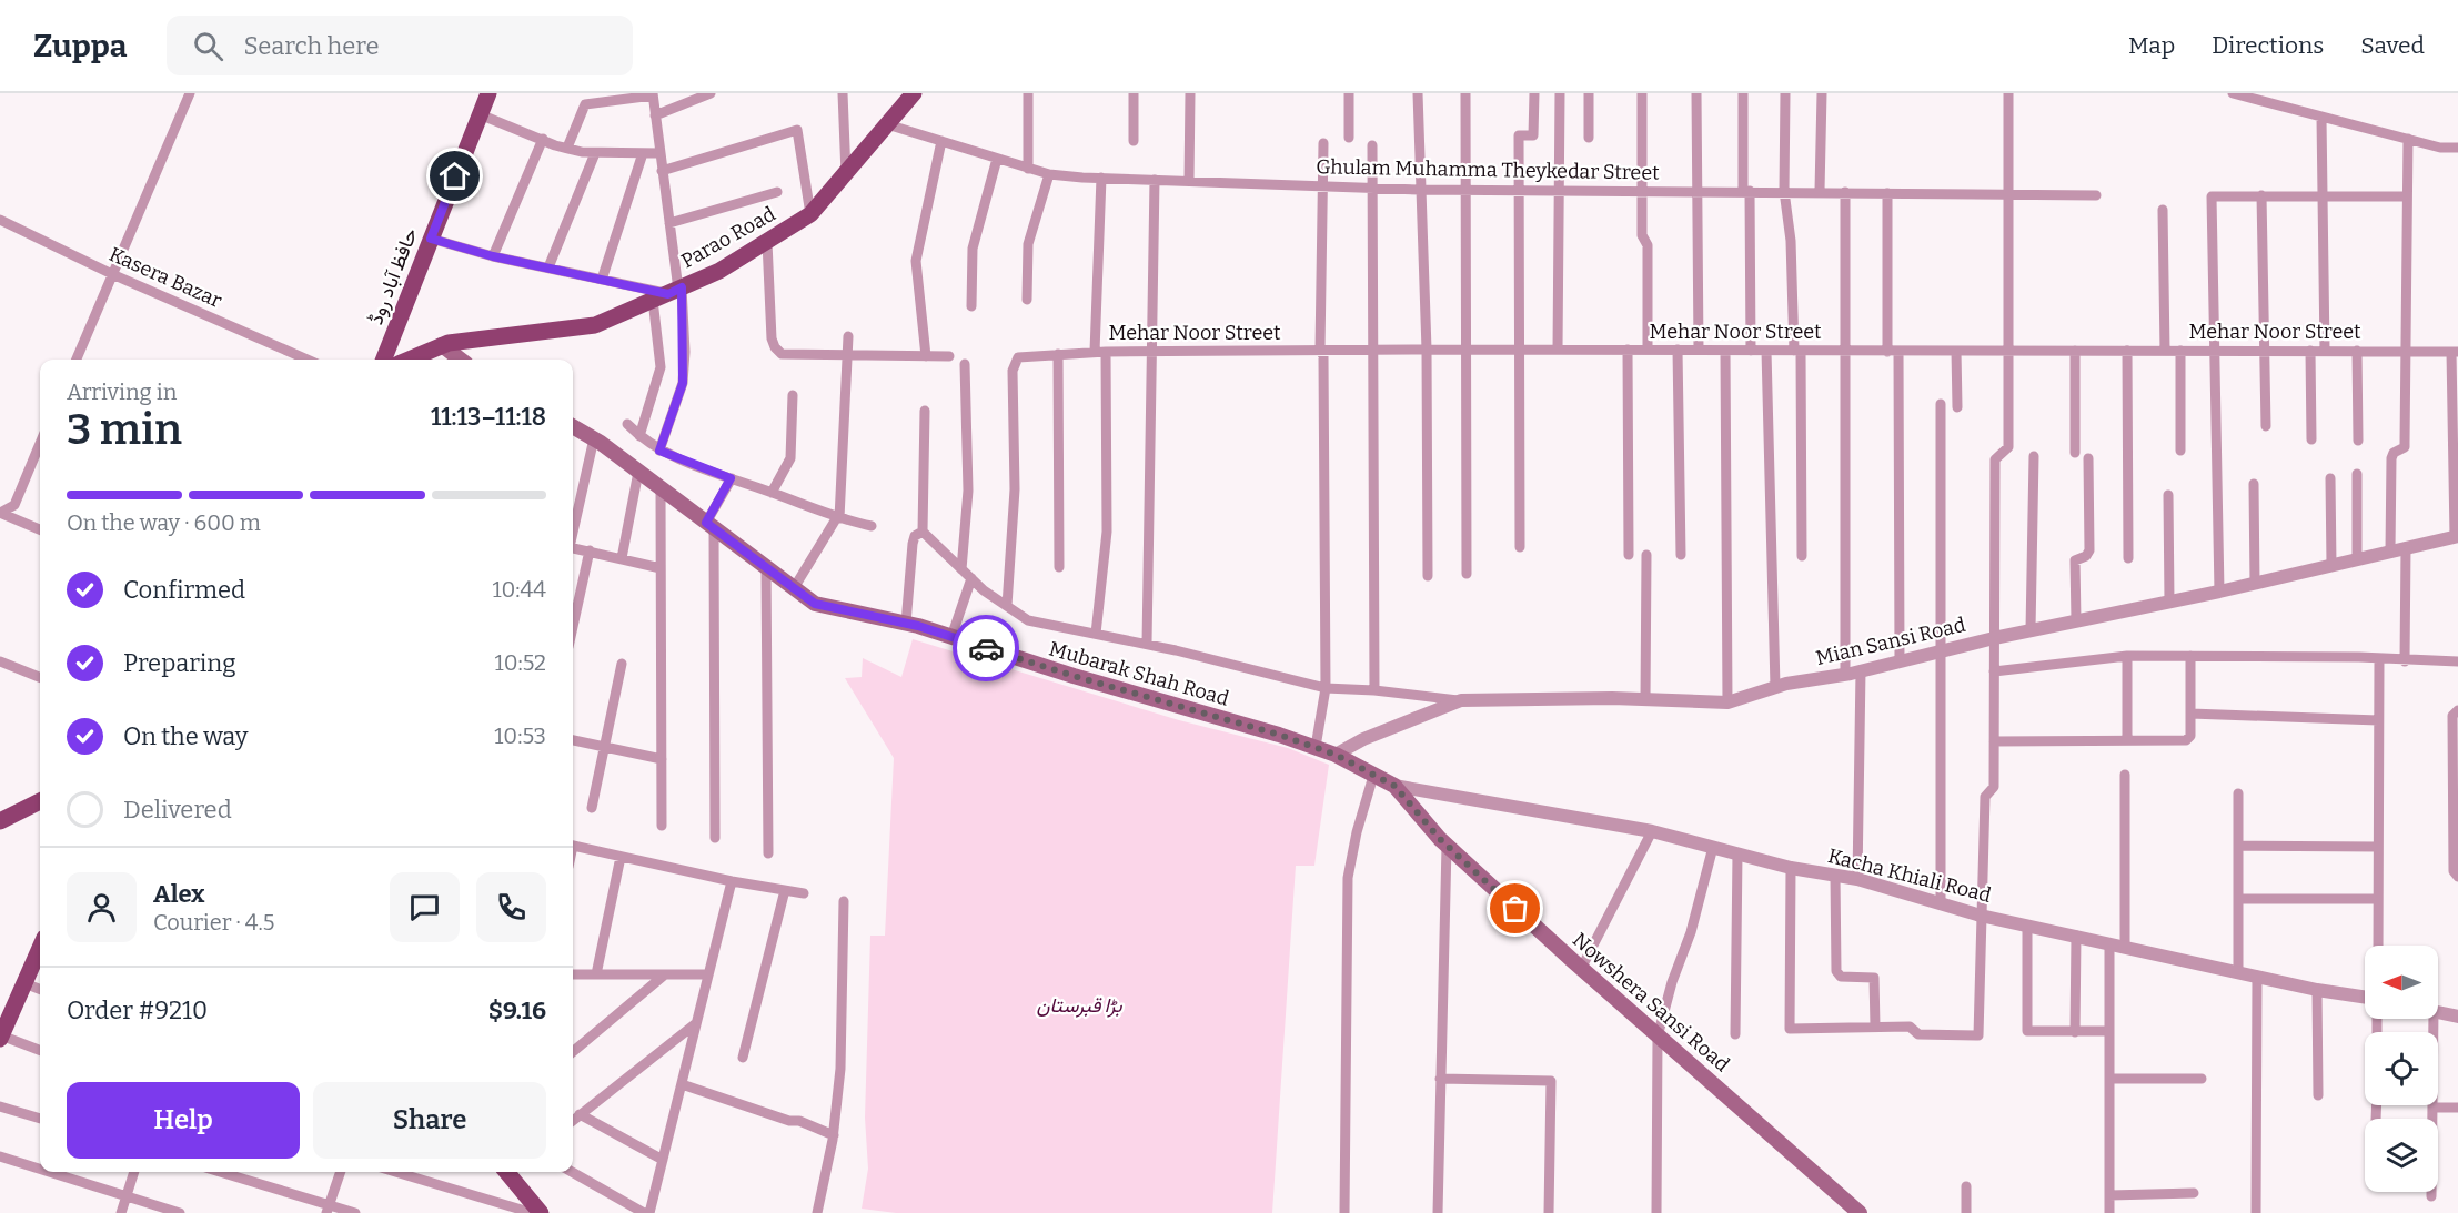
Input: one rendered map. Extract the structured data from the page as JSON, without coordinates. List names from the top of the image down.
{
  "streets": {
    "main road": [
      "Parao Road",
      "حافظ آباد روڈ",
      "Mubarak Shah Road",
      "Nowshera Sansi Road"
    ],
    "street": [
      "Ghulam Muhamma Theykedar Street",
      "Kasera Bazar",
      "Mehar Noor Street",
      "Mian Sansi Road",
      "Kacha Khiali Road"
    ]
  },
  "crossings": [
    ["Ghulam Muhamma Theykedar Street", "Parao Road"],
    ["Mian Sansi Road", "Mubarak Shah Road"],
    ["Mubarak Shah Road", "Kacha Khiali Road"],
    ["Mubarak Shah Road", "Nowshera Sansi Road"],
    ["Kacha Khiali Road", "Nowshera Sansi Road"]
  ],
  "parks": ["بڑا قبرستان"],
  "north": "left",
  "page": {
    "header": "Zuppa",
    "search": "Search here",
    "nav": ["Map", "Directions", "Saved"],
    "heading": ["3 min", "Arriving in", "11:13–11:18"],
    "panel": [
      "Alex",
      "Courier · 4.5",
      "Order #9210",
      "$9.16"
    ],
    "bar": "On the way · 600 m",
    "list": [
      ["Confirmed", "10:44"],
      ["Preparing", "10:52"],
      ["On the way", "10:53"],
      "Delivered"
    ],
    "buttons": ["Help", "Share"]
  }
}
